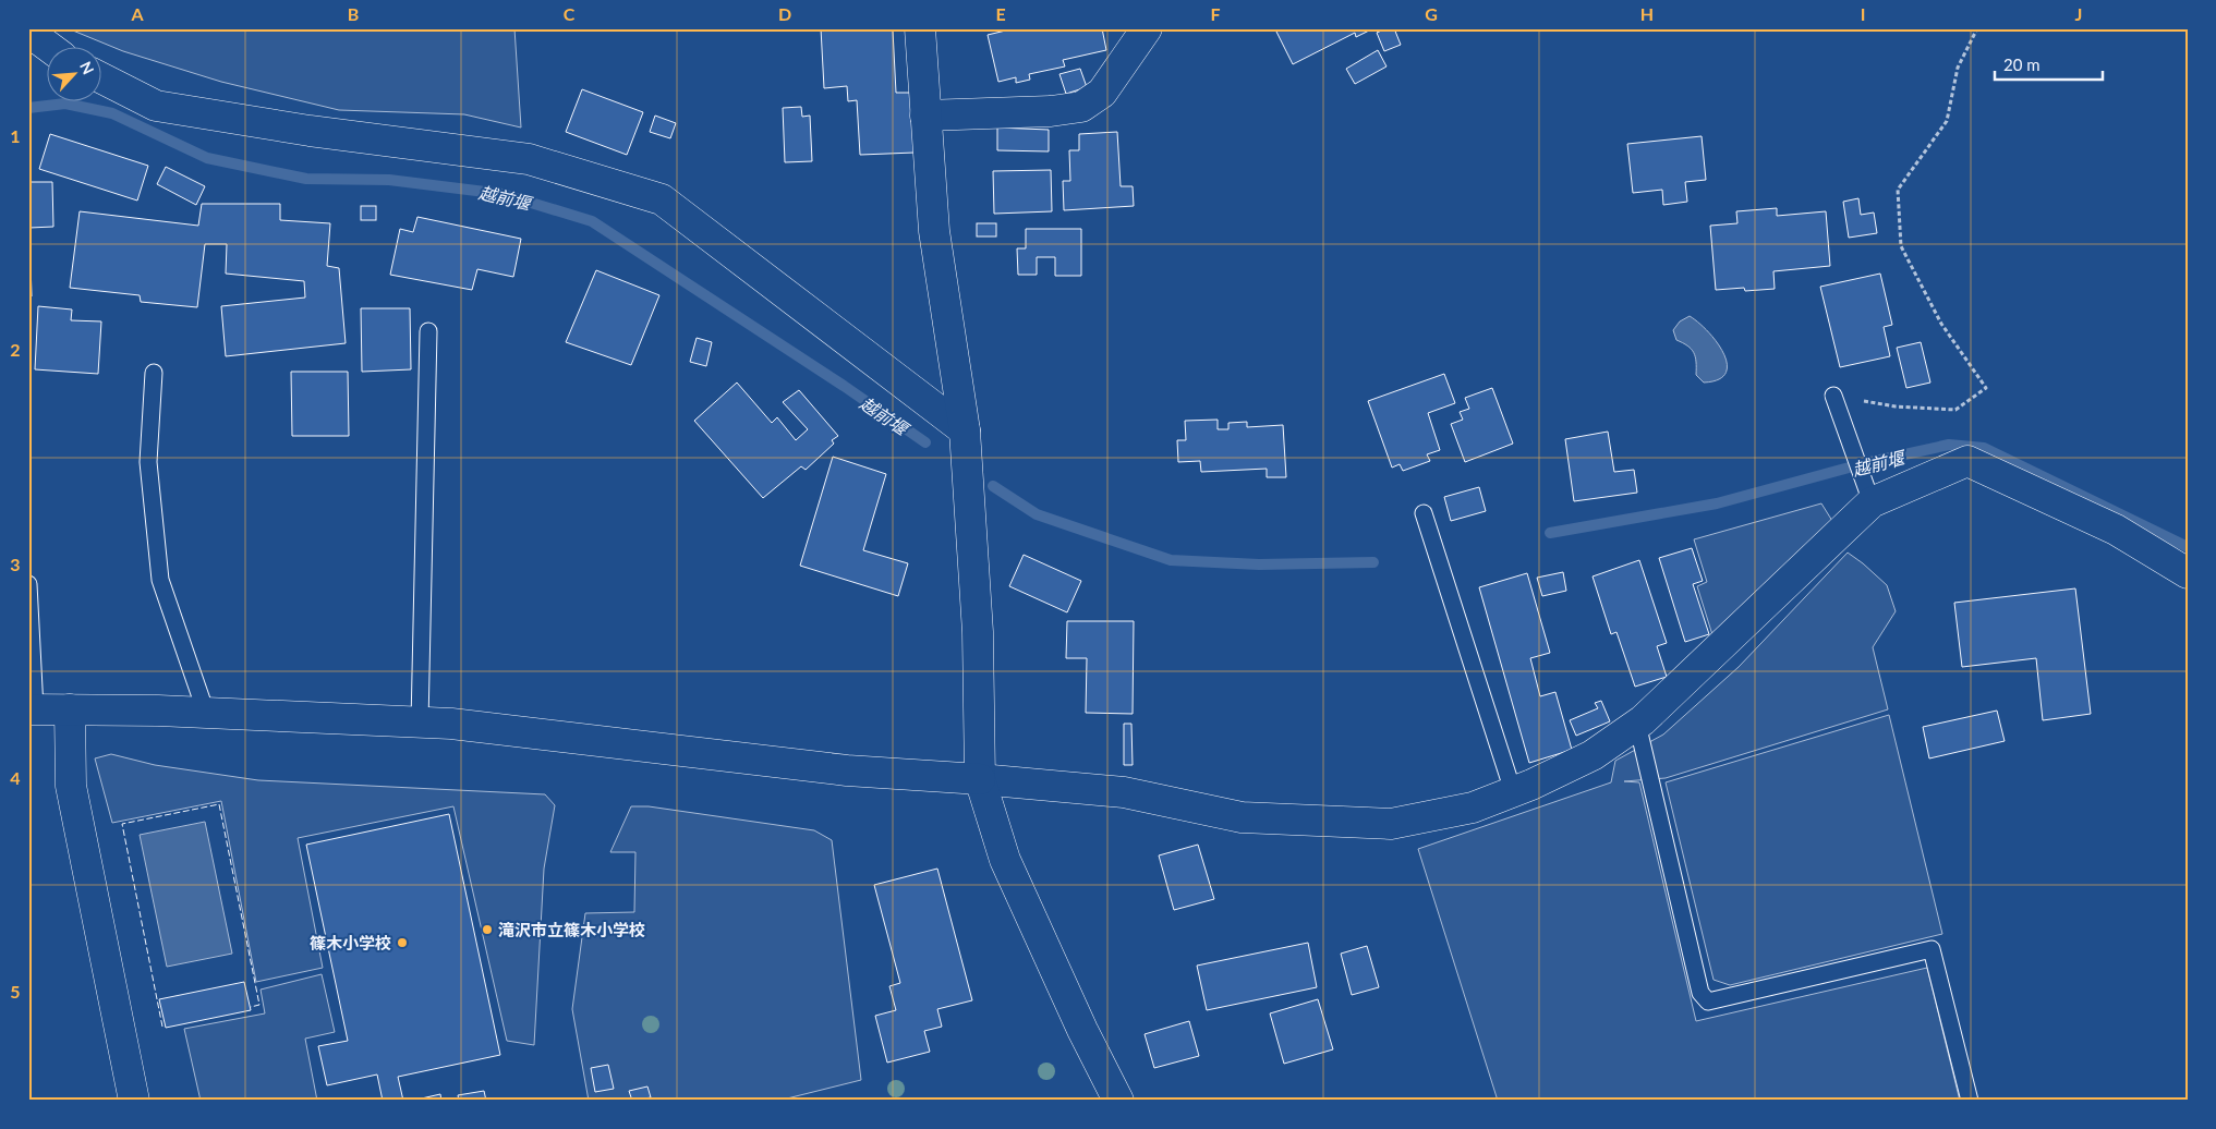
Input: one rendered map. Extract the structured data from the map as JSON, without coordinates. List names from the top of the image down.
{
  "water": ["越前堰"],
  "places": ["滝沢市立篠木小学校", "篠木小学校"],
  "scale_bar": "20 m",
  "north": "top right",
  "grid": {
    "columns": [
      "A",
      "B",
      "C",
      "D",
      "E",
      "F",
      "G",
      "H",
      "I",
      "J"
    ],
    "rows": [
      "1",
      "2",
      "3",
      "4",
      "5"
    ]
  }
}
